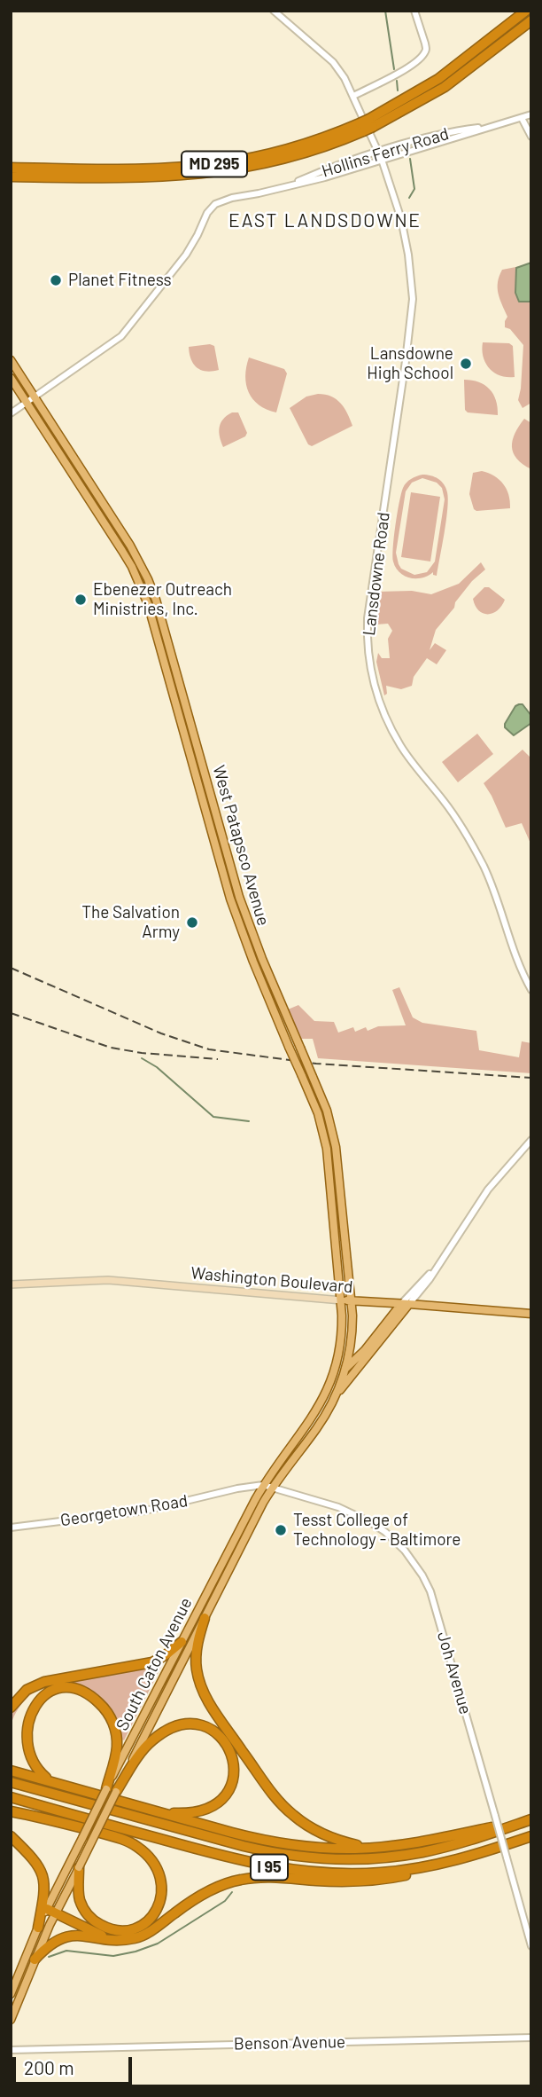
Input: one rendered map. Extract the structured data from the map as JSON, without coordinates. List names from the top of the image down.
{
  "streets": {
    "highway": ["MD 295", "I 95"],
    "main road": ["West Patapsco Avenue", "Washington Boulevard", "South Caton Avenue"],
    "street": [
      "Hollins Ferry Road",
      "Lansdowne Road",
      "Georgetown Road",
      "Joh Avenue",
      "Benson Avenue"
    ]
  },
  "crossings": [
    ["Hollins Ferry Road", "Lansdowne Road"],
    ["Hollins Ferry Road", "West Patapsco Avenue"],
    ["West Patapsco Avenue", "Washington Boulevard"],
    ["West Patapsco Avenue", "South Caton Avenue"],
    ["Washington Boulevard", "South Caton Avenue"],
    ["Georgetown Road", "South Caton Avenue"],
    ["Georgetown Road", "Joh Avenue"],
    ["South Caton Avenue", "Joh Avenue"]
  ],
  "districts": ["EAST LANDSDOWNE"],
  "places": [
    "Planet Fitness",
    "Lansdowne High School",
    "Ebenezer Outreach Ministries, Inc.",
    "The Salvation Army",
    "Tesst College of Technology - Baltimore"
  ],
  "scale_bar": "200 m"
}
